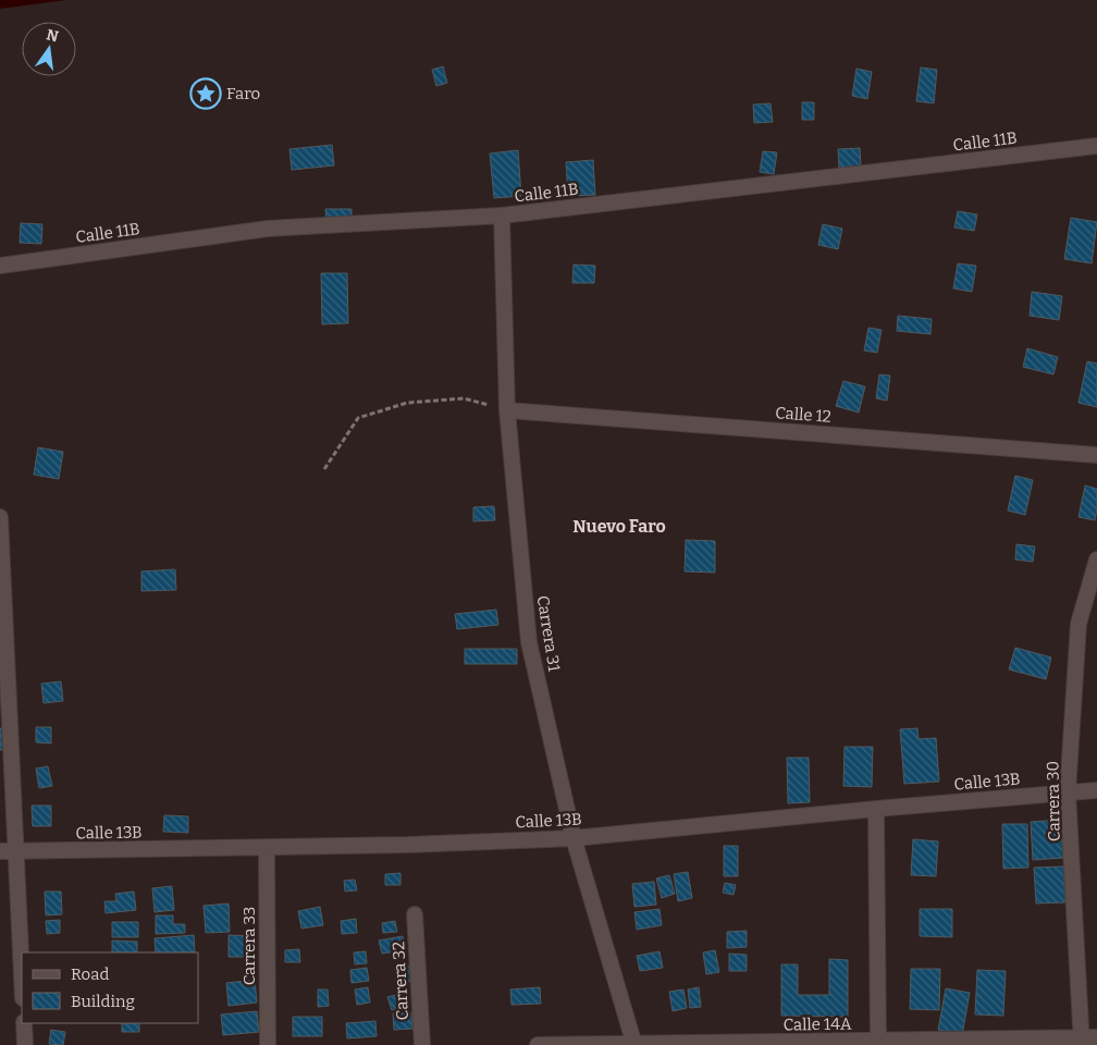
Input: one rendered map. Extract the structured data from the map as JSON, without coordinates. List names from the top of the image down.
{
  "streets": {
    "street": [
      "Calle 11B",
      "Calle 12",
      "Carrera 31",
      "Calle 13B",
      "Carrera 30",
      "Carrera 33",
      "Carrera 32",
      "Calle 14A"
    ]
  },
  "crossings": [
    ["Calle 11B", "Carrera 31"],
    ["Calle 12", "Carrera 31"],
    ["Carrera 31", "Calle 13B"],
    ["Carrera 31", "Calle 14A"],
    ["Calle 13B", "Carrera 30"],
    ["Calle 13B", "Carrera 33"],
    ["Carrera 30", "Calle 14A"]
  ],
  "districts": ["Nuevo Faro"],
  "places": {
    "place": ["Faro"]
  },
  "legend": ["Road", "Building"],
  "north": "top"
}
